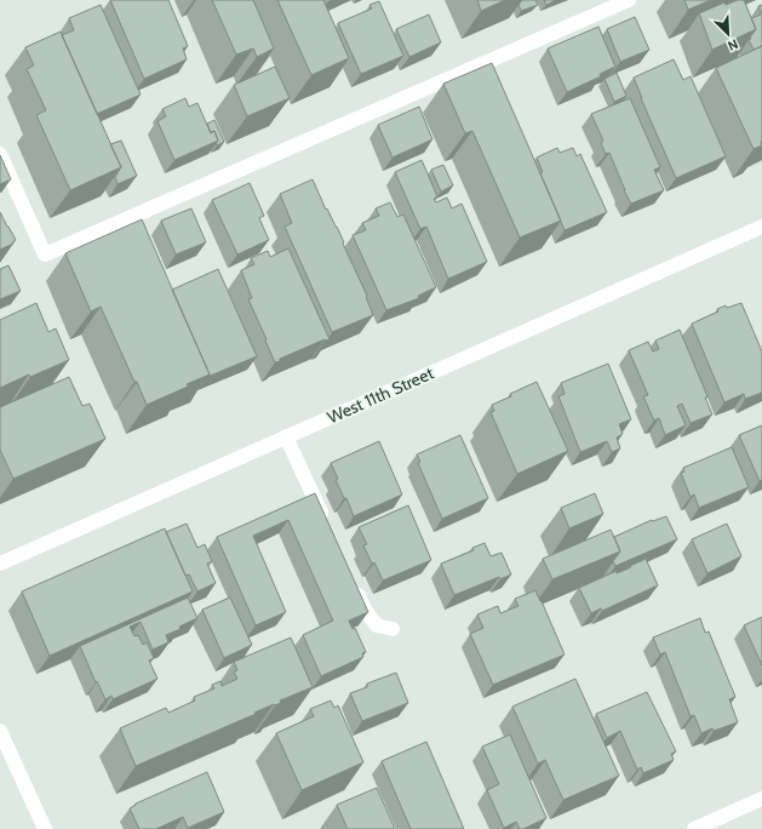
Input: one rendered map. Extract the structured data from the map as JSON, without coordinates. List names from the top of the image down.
{
  "streets": {
    "street": ["West 11th Street"]
  },
  "north": "bottom right"
}
